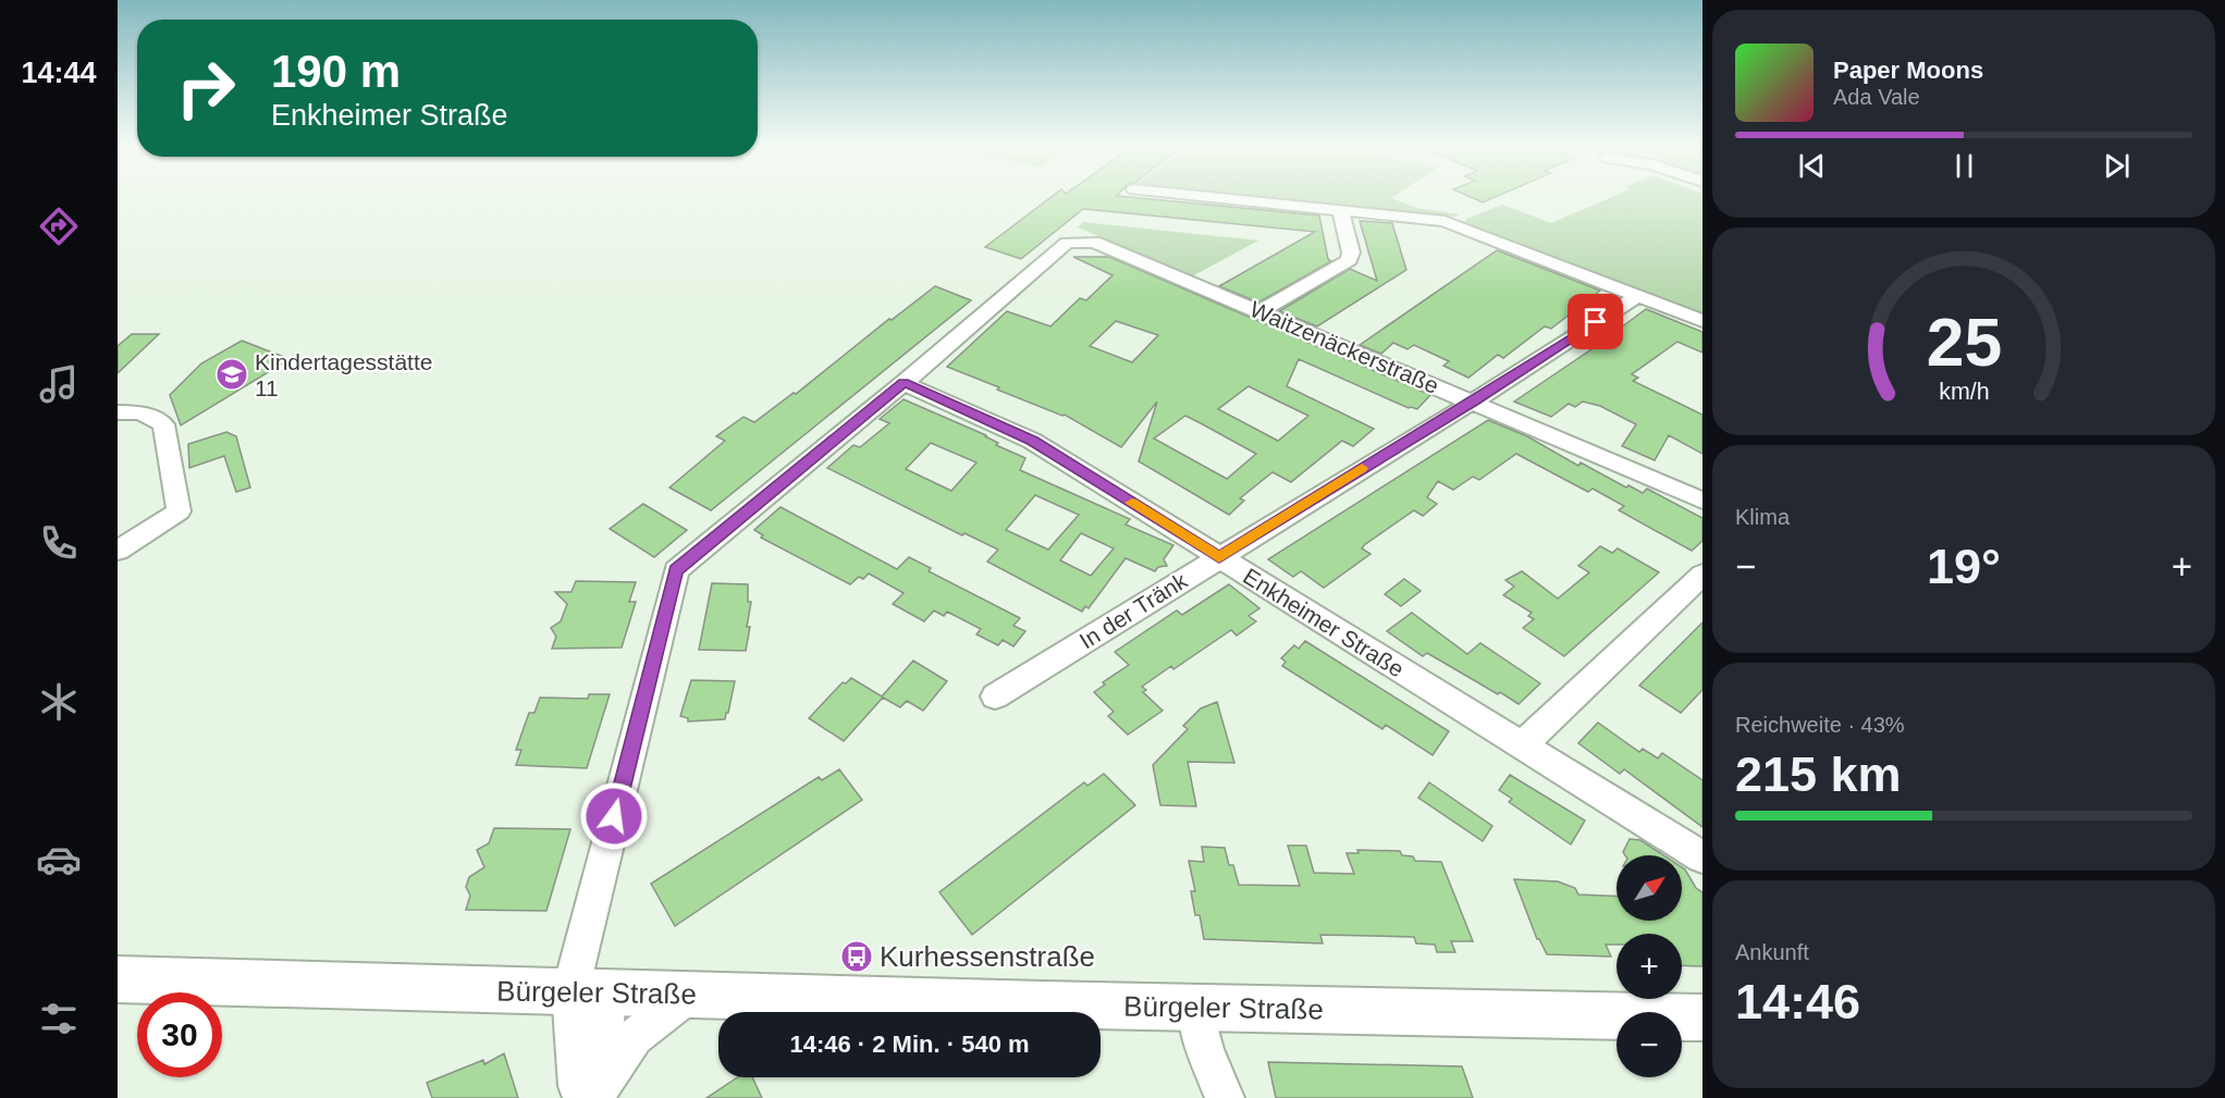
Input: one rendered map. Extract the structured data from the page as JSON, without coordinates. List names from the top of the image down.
{
  "streets": {
    "street": [
      "Waitzenäckerstraße",
      "In der Tränk",
      "Enkheimer Straße",
      "Bürgeler Straße"
    ]
  },
  "crossings": [
    ["Waitzenäckerstraße", "In der Tränk"],
    ["Waitzenäckerstraße", "Enkheimer Straße"],
    ["In der Tränk", "Enkheimer Straße"]
  ],
  "places": {
    "school or university": ["Kindertagesstätte 11"],
    "bus stop": ["Kurhessenstraße"]
  },
  "north": "top right",
  "page": {
    "tabs": "14:44",
    "turn": ["190 m", "Enkheimer Straße"],
    "song": ["Paper Moons", "Ada Vale"],
    "tile": [
      "Klima",
      ["Reichweite · 43%", "215 km"],
      ["Ankunft", "14:46"]
    ],
    "heat": ["−", "19°", "+"],
    "map_buttons": ["+", "−"],
    "limit": "30",
    "trip": "14:46 · 2 Min. · 540 m",
    "gauge": ["25", "km/h"]
  }
}
